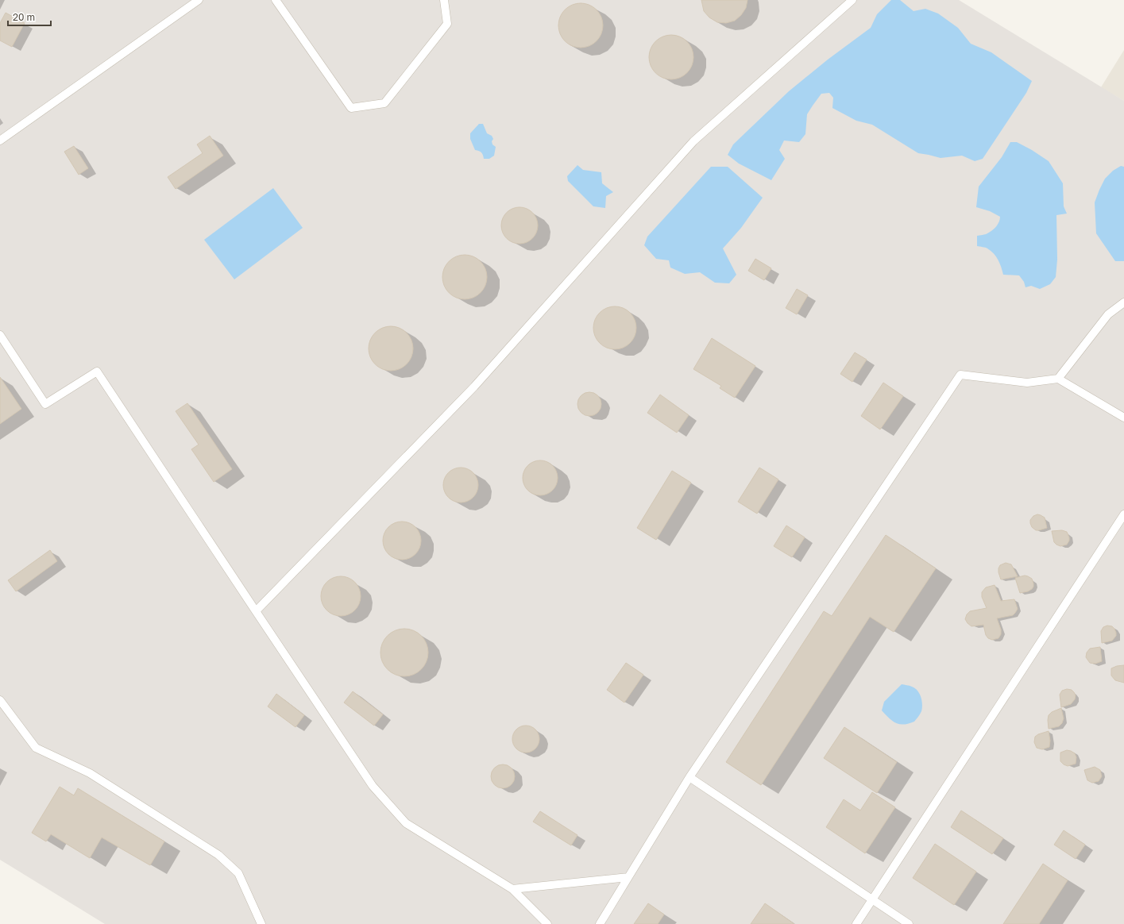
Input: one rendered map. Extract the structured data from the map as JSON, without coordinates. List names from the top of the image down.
{
  "scale_bar": "20 m"
}
